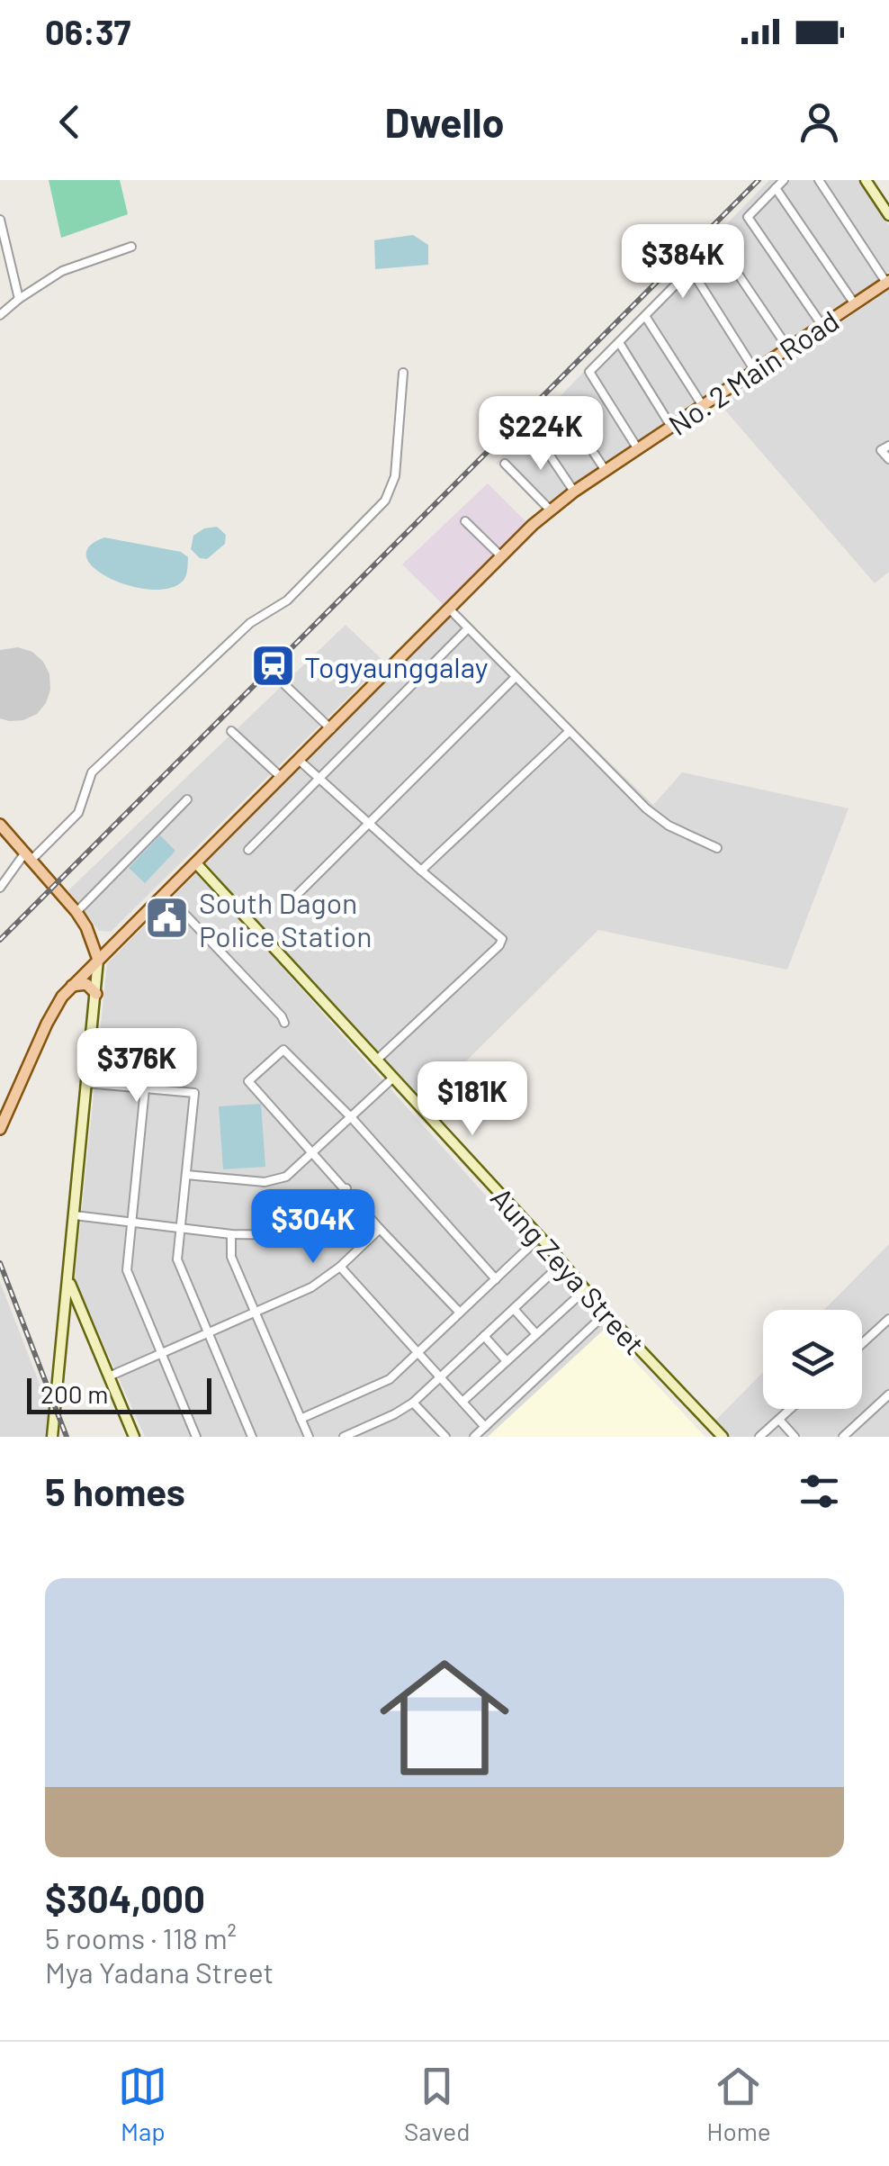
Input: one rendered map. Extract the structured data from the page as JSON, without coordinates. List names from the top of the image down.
{
  "streets": {
    "main road": ["No. 2 Main Road"],
    "street": ["Aung Zeya Street"]
  },
  "crossings": [
    ["No. 2 Main Road", "Aung Zeya Street"]
  ],
  "places": {
    "station": ["Togyaunggalay"],
    "public building": ["South Dagon Police Station"]
  },
  "scale_bar": "200 m",
  "page": {
    "status": "06:37",
    "header": "Dwello",
    "price": [
      "$384K",
      "$224K",
      "$376K",
      "$181K",
      "$304K"
    ],
    "scale": "200 m",
    "heading": "5 homes",
    "list": [
      {
        "name": "$304,000",
        "note": "5 rooms · 118 m² · Mya Yadana Street"
      }
    ],
    "tabs": ["Map", "Saved", "Home"]
  }
}
